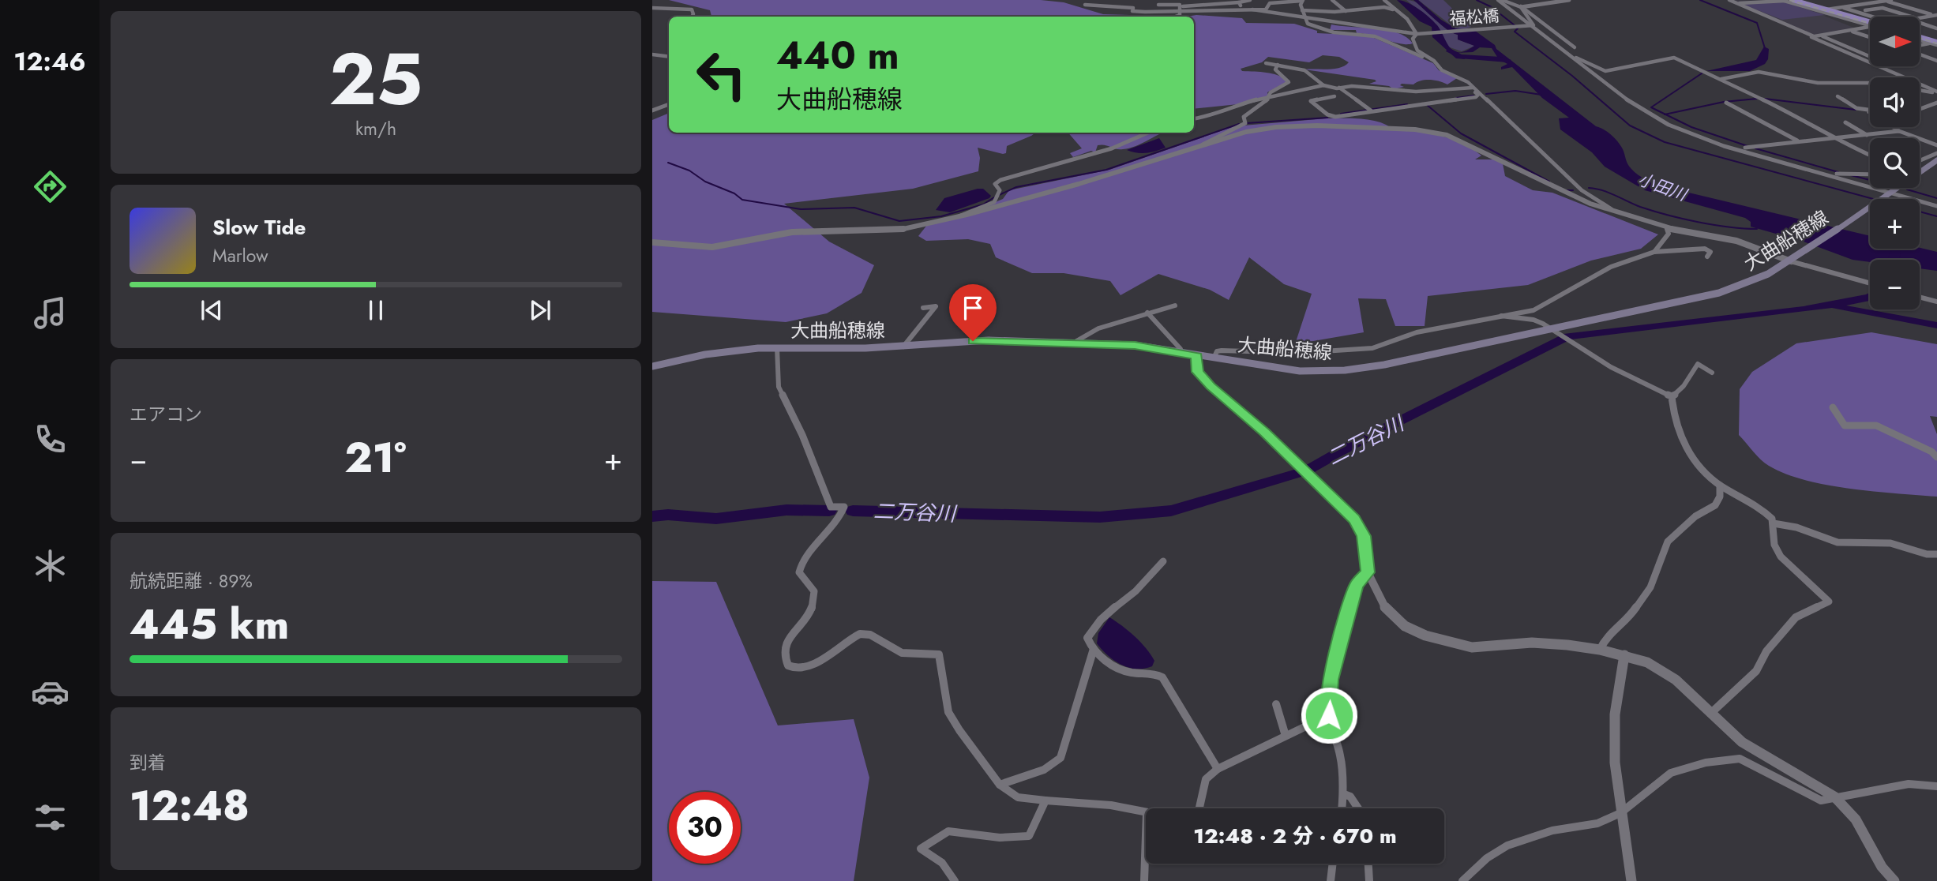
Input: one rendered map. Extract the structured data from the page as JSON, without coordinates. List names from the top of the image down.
{
  "streets": {
    "main road": ["大曲船穂線"],
    "street": ["福松橋"]
  },
  "water": ["小田川", "二万谷川"],
  "north": "right",
  "page": {
    "tabs": "12:46",
    "tile": [
      ["25", "km/h"],
      "エアコン",
      ["航続距離 · 89%", "445 km"],
      ["到着", "12:48"]
    ],
    "map_buttons": ["+", "−"],
    "turn": ["440 m", "大曲船穂線"],
    "song": ["Slow Tide", "Marlow"],
    "heat": ["−", "21°", "+"],
    "limit": "30",
    "trip": "12:48 · 2 分 · 670 m"
  }
}
